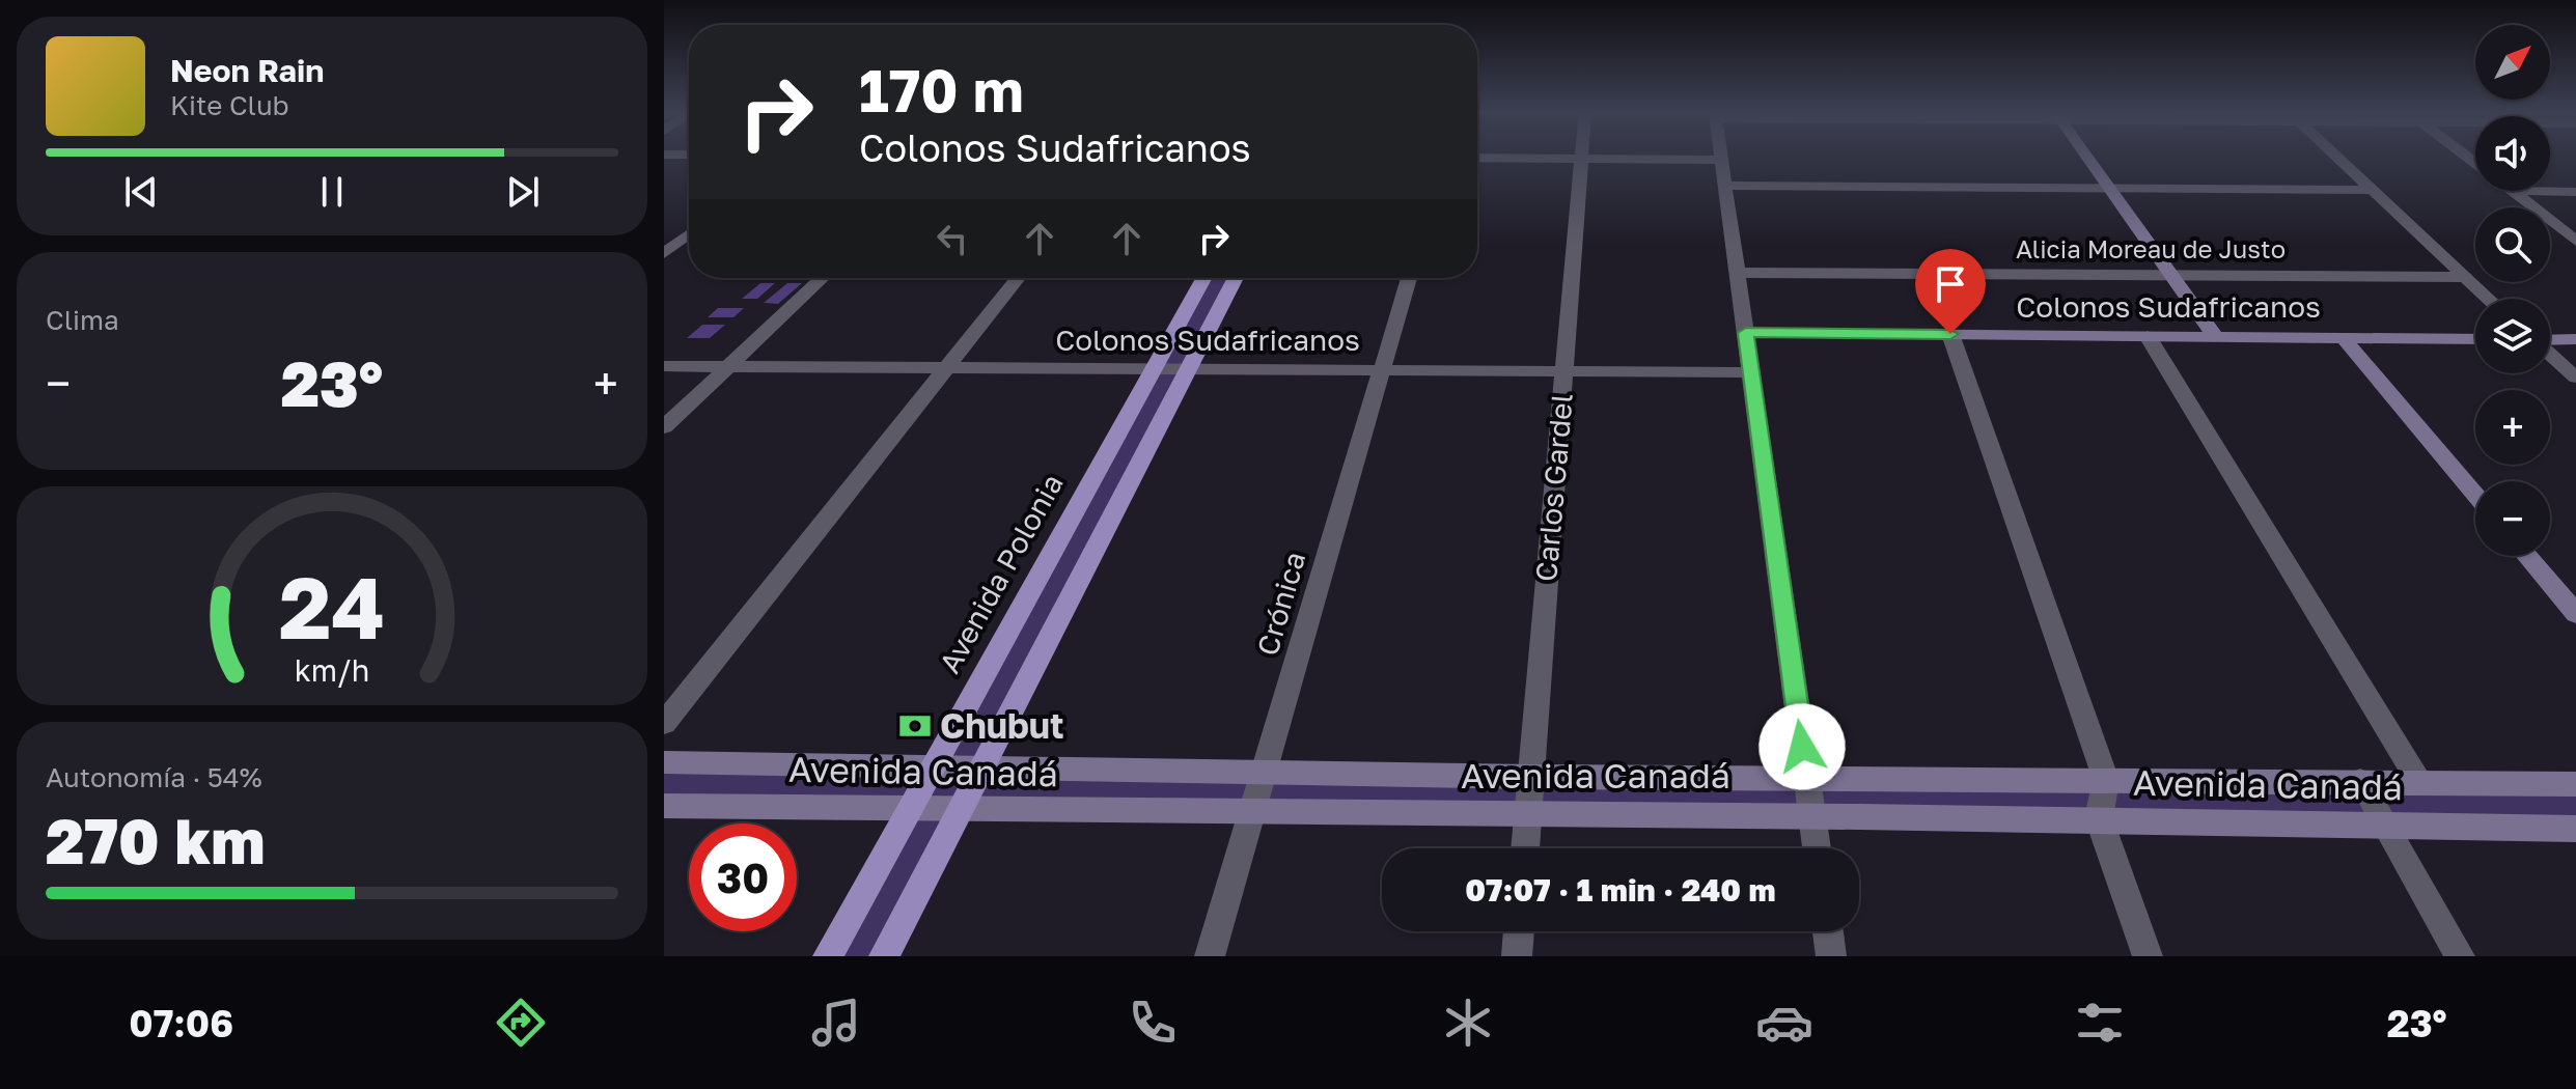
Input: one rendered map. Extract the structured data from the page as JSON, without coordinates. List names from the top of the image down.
{
  "streets": {
    "main road": ["Colonos Sudafricanos", "Avenida Polonia", "Avenida Canadá"],
    "street": ["Alicia Moreau de Justo", "Carlos Gardel", "Crónica"]
  },
  "crossings": [
    ["Colonos Sudafricanos", "Carlos Gardel"],
    ["Colonos Sudafricanos", "Avenida Polonia"],
    ["Colonos Sudafricanos", "Crónica"],
    ["Carlos Gardel", "Avenida Canadá"],
    ["Avenida Polonia", "Avenida Canadá"],
    ["Crónica", "Avenida Canadá"]
  ],
  "places": {
    "bank": ["Chubut"]
  },
  "north": "top right",
  "page": {
    "map_buttons": ["+", "−"],
    "turn": ["170 m", "Colonos Sudafricanos"],
    "song": ["Neon Rain", "Kite Club"],
    "tile": [
      "Clima",
      ["Autonomía · 54%", "270 km"]
    ],
    "heat": ["−", "23°", "+"],
    "limit": "30",
    "trip": "07:07 · 1 min · 240 m",
    "tabs": ["07:06", "23°"],
    "gauge": ["24", "km/h"]
  }
}
